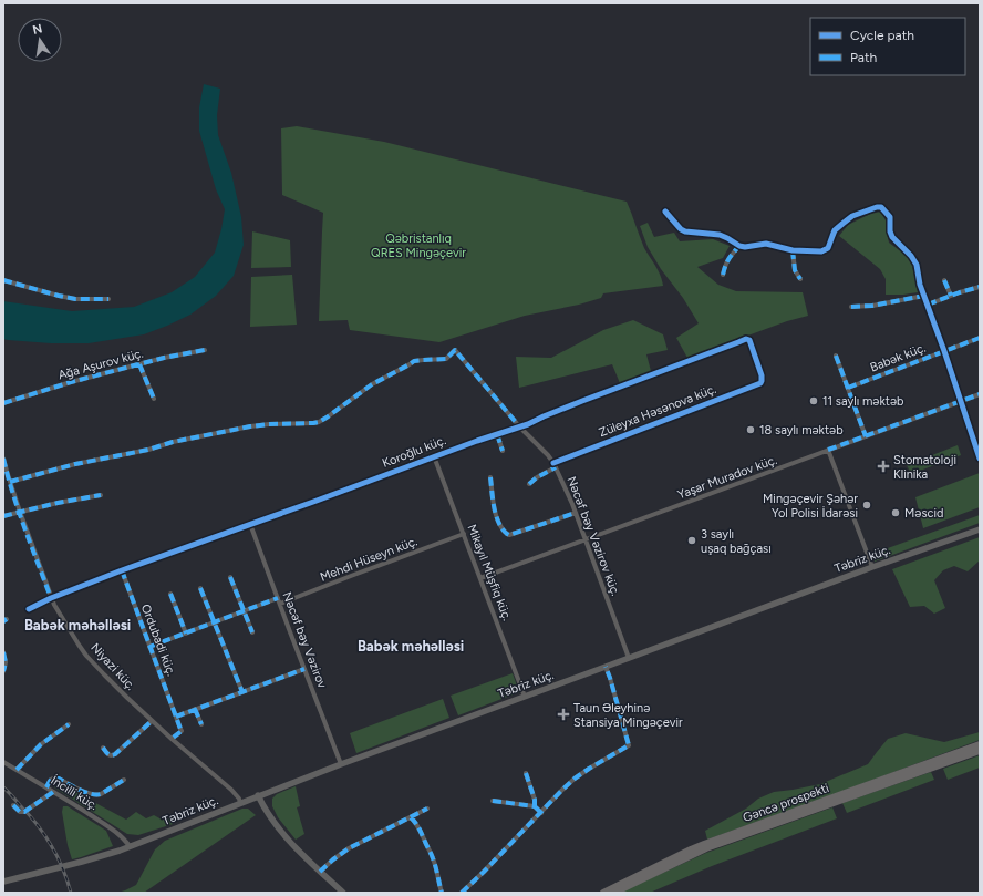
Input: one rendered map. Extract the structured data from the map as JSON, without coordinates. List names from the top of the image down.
{
  "streets": {
    "main road": ["Təbriz küç.", "Gəncə prospekti"],
    "street": [
      "Babək küç.",
      "Ağa Aşurov küç.",
      "Züleyxa Həsənova küç.",
      "Koroğlu küç.",
      "Yaşar Muradov küç.",
      "Nəcəf bəy Vəzirov küç.",
      "Mehdi Hüseyn küç.",
      "Mikayıl Müşfiq küç.",
      "Ordubadi küç.",
      "Nəcəf bəy Vəzirov",
      "Niyazi küç.",
      "İncilli küç."
    ]
  },
  "crossings": [
    ["Züleyxa Həsənova küç.", "Koroğlu küç."],
    ["Züleyxa Həsənova küç.", "Nəcəf bəy Vəzirov küç."],
    ["Koroğlu küç.", "Nəcəf bəy Vəzirov küç."],
    ["Koroğlu küç.", "Mikayıl Müşfiq küç."],
    ["Koroğlu küç.", "Ordubadi küç."],
    ["Koroğlu küç.", "Nəcəf bəy Vəzirov"],
    ["Koroğlu küç.", "Niyazi küç."],
    ["Yaşar Muradov küç.", "Nəcəf bəy Vəzirov küç."],
    ["Yaşar Muradov küç.", "Mikayıl Müşfiq küç."],
    ["Nəcəf bəy Vəzirov küç.", "Təbriz küç."],
    ["Nəcəf bəy Vəzirov küç.", "Niyazi küç."],
    ["Mehdi Hüseyn küç.", "Mikayıl Müşfiq küç."],
    ["Mehdi Hüseyn küç.", "Nəcəf bəy Vəzirov"],
    ["Təbriz küç.", "Mikayıl Müşfiq küç."],
    ["Təbriz küç.", "Nəcəf bəy Vəzirov"],
    ["Təbriz küç.", "Niyazi küç."],
    ["Təbriz küç.", "İncilli küç."],
    ["Ordubadi küç.", "Niyazi küç."]
  ],
  "districts": ["Babək məhəlləsi", "Babək məhəlləsi"],
  "parks": ["Qəbristanlıq QRES Mingəçevir"],
  "places": {
    "other": [
      "11 saylı məktəb",
      "18 saylı məktəb",
      "Mingəçevir Şəhər Yol Polisi İdarəsi",
      "Məscid",
      "3 saylı uşaq bağçası"
    ],
    "health": ["Stomatoloji Klinika", "Taun Əleyhinə Stansiya Mingəçevir"]
  },
  "legend": ["Cycle path", "Path"],
  "north": "top"
}
